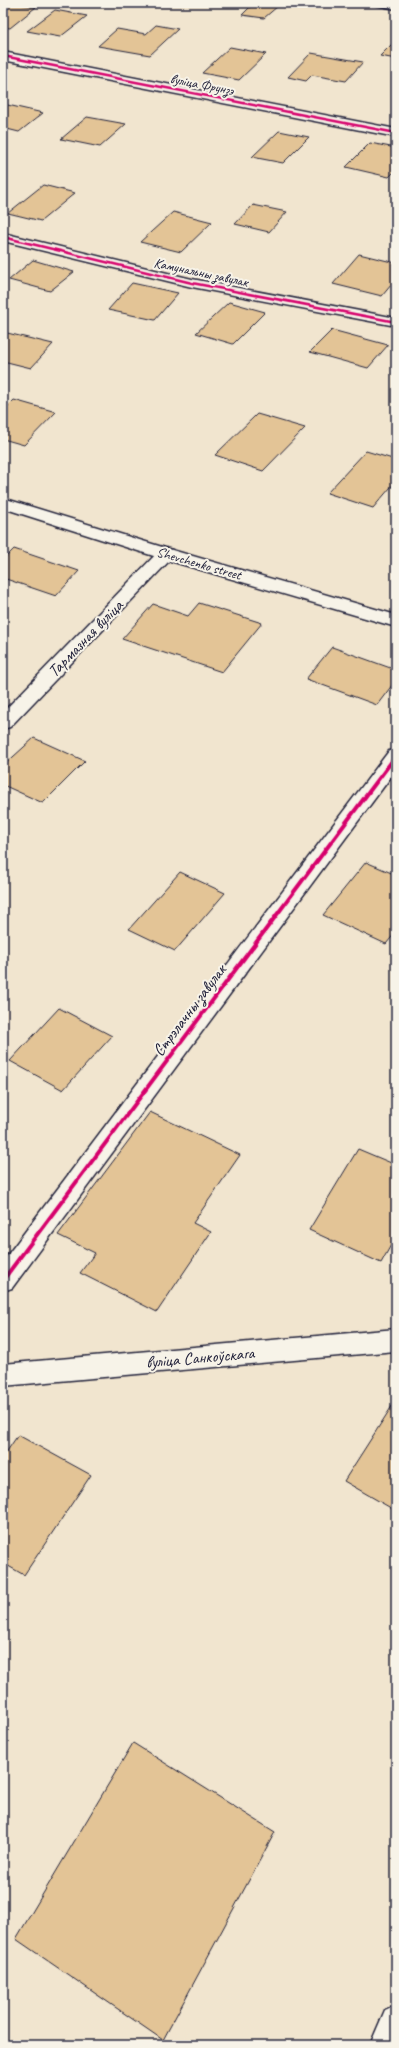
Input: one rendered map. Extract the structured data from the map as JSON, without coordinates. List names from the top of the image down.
{
  "streets": {
    "street": [
      "вуліца Фрунзэ",
      "Камунальны завулак",
      "Shevchenko street",
      "Тармазная вуліца",
      "Стрэлачны завулак",
      "вуліца Санкоўскага"
    ]
  },
  "crossings": [
    ["Shevchenko street", "Тармазная вуліца"]
  ]
}
